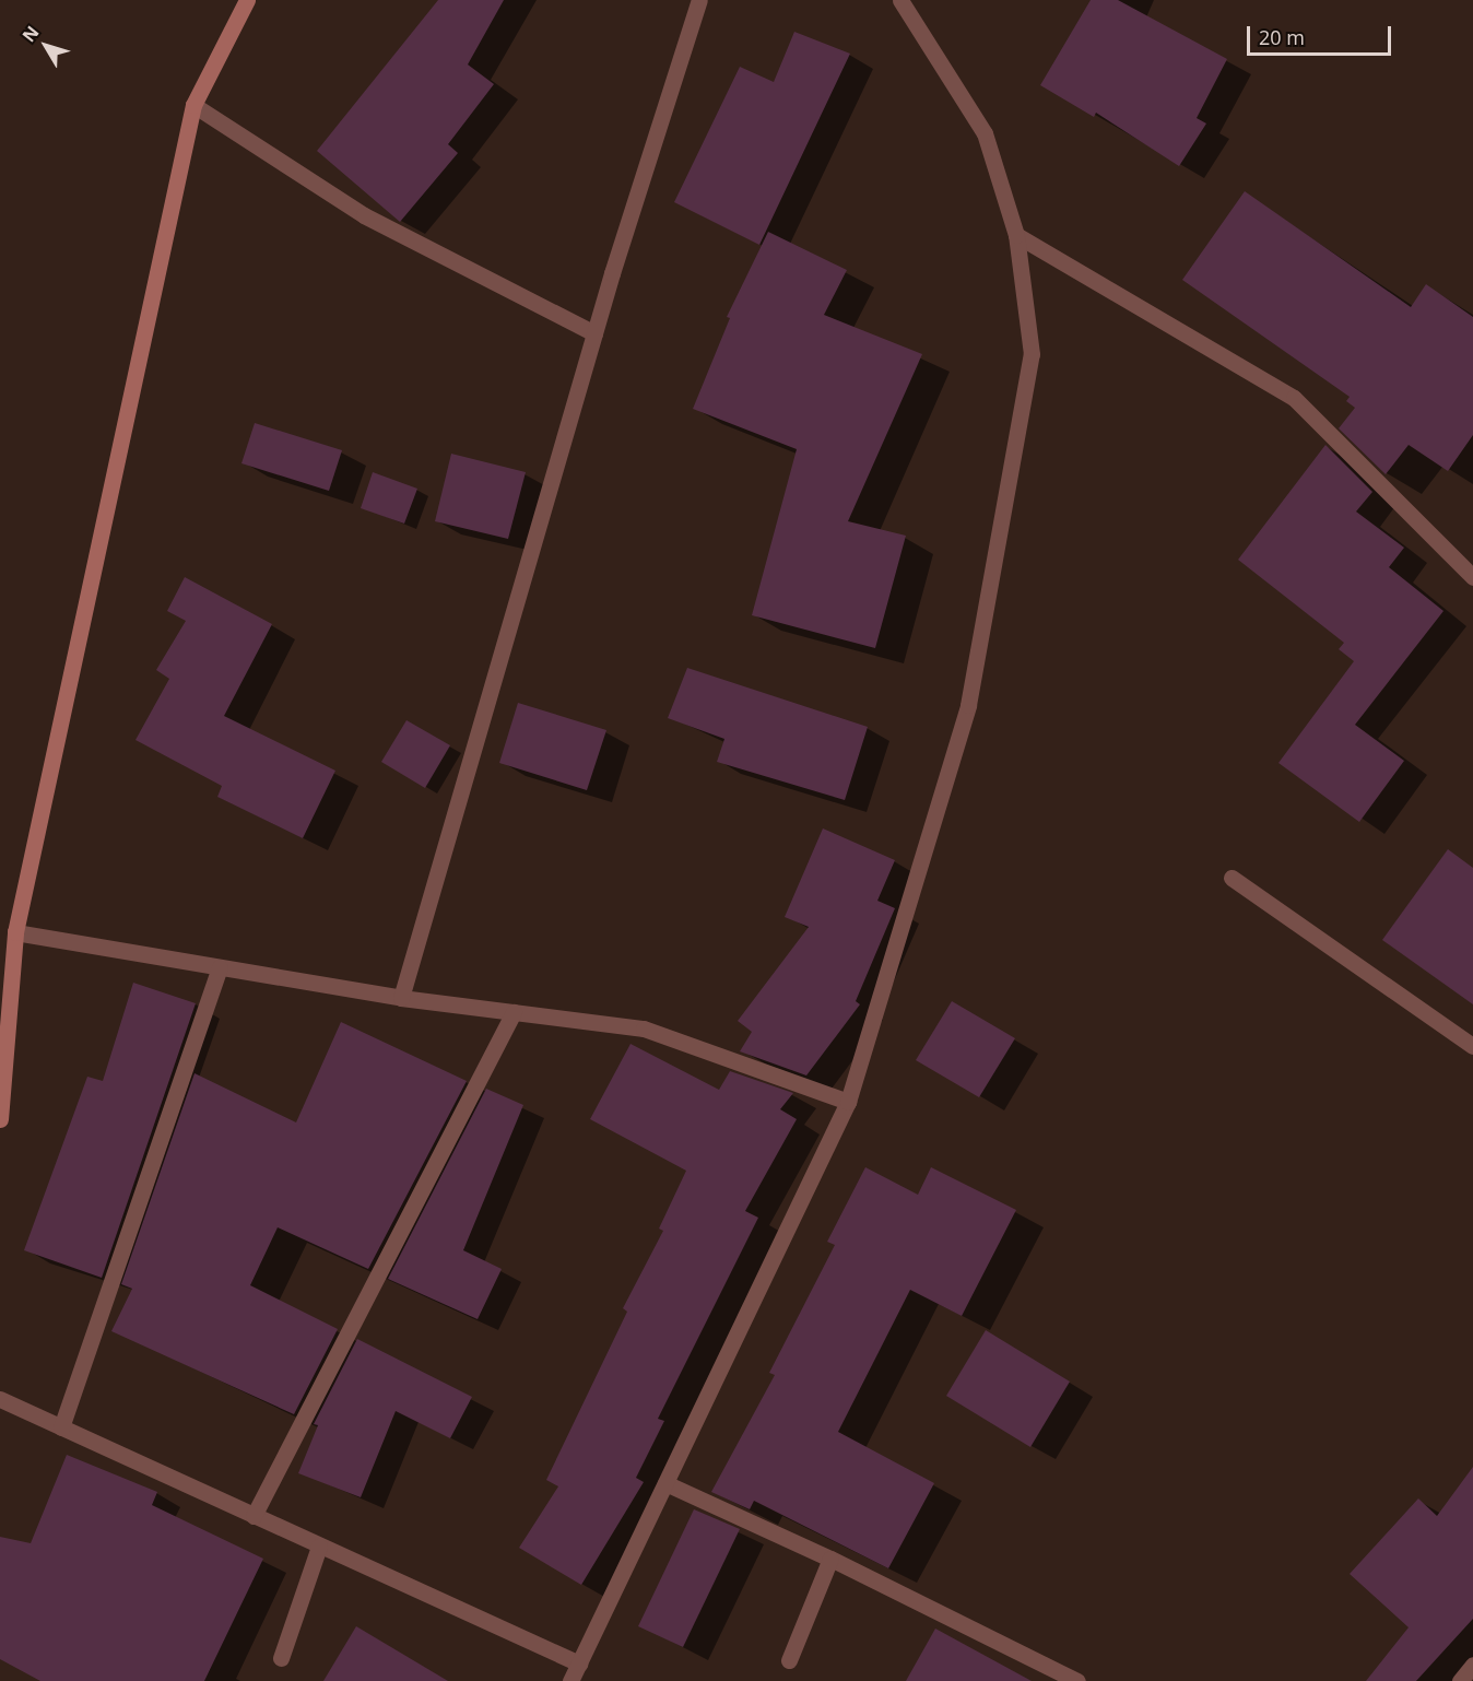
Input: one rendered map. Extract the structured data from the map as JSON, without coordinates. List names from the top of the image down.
{
  "scale_bar": "20 m",
  "north": "top left"
}
